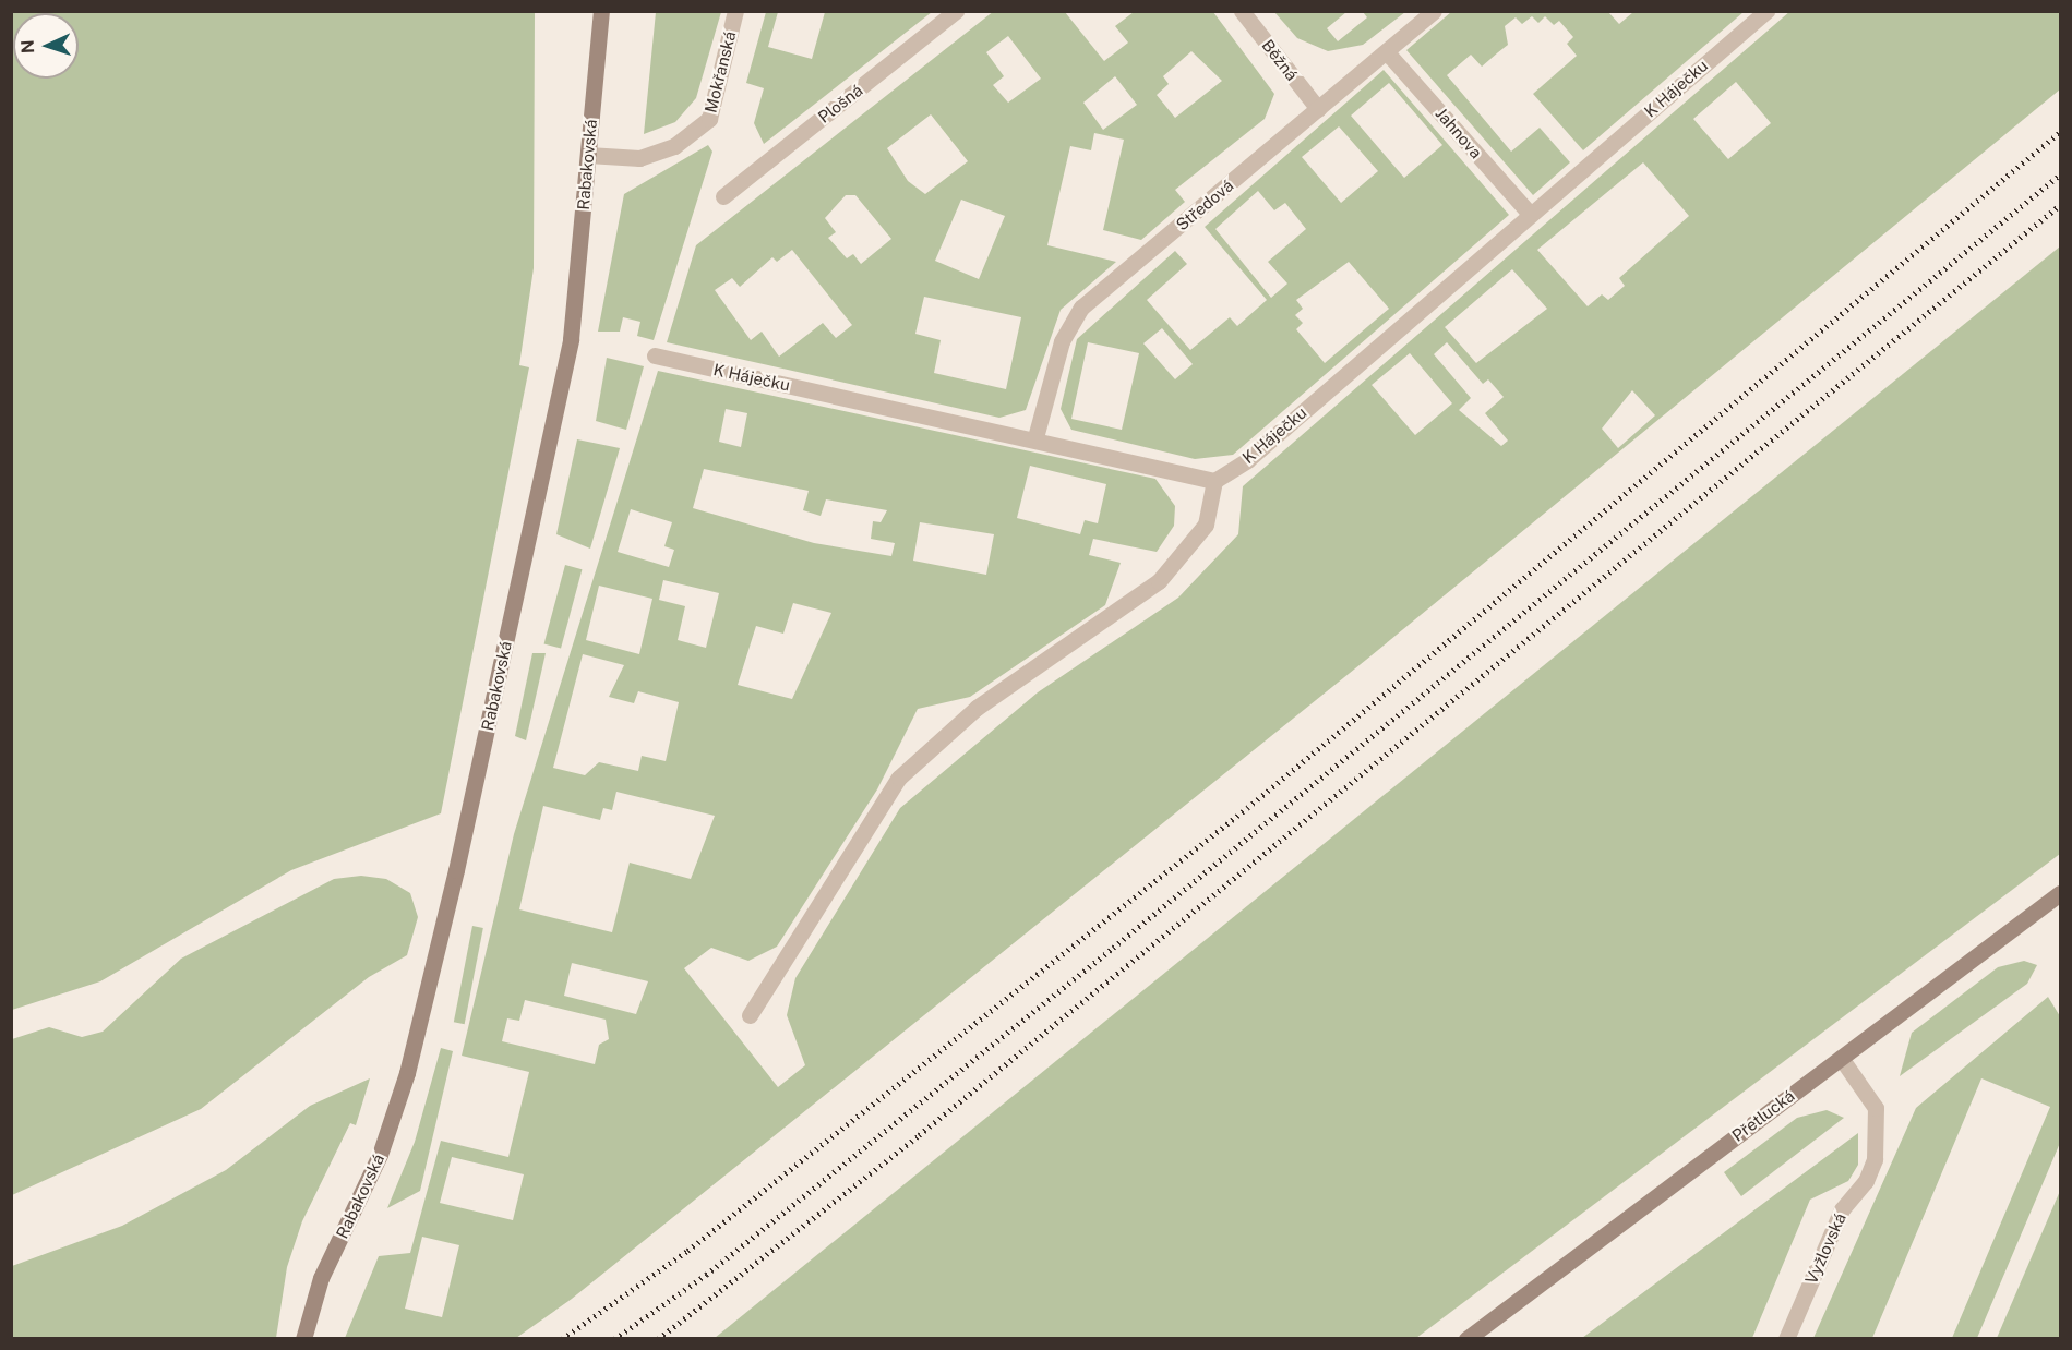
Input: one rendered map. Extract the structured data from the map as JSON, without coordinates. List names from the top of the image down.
{
  "streets": {
    "main road": ["Rabakovská", "Přetlucká"],
    "street": [
      "Běžná",
      "Mokřanská",
      "K Háječku",
      "Plošná",
      "Jahnova",
      "Středová",
      "Vyžlovská"
    ]
  },
  "crossings": [
    ["Běžná", "Středová"],
    ["Mokřanská", "Rabakovská"],
    ["K Háječku", "Jahnova"],
    ["K Háječku", "Středová"],
    ["Jahnova", "Středová"],
    ["Přetlucká", "Vyžlovská"]
  ],
  "north": "left"
}
